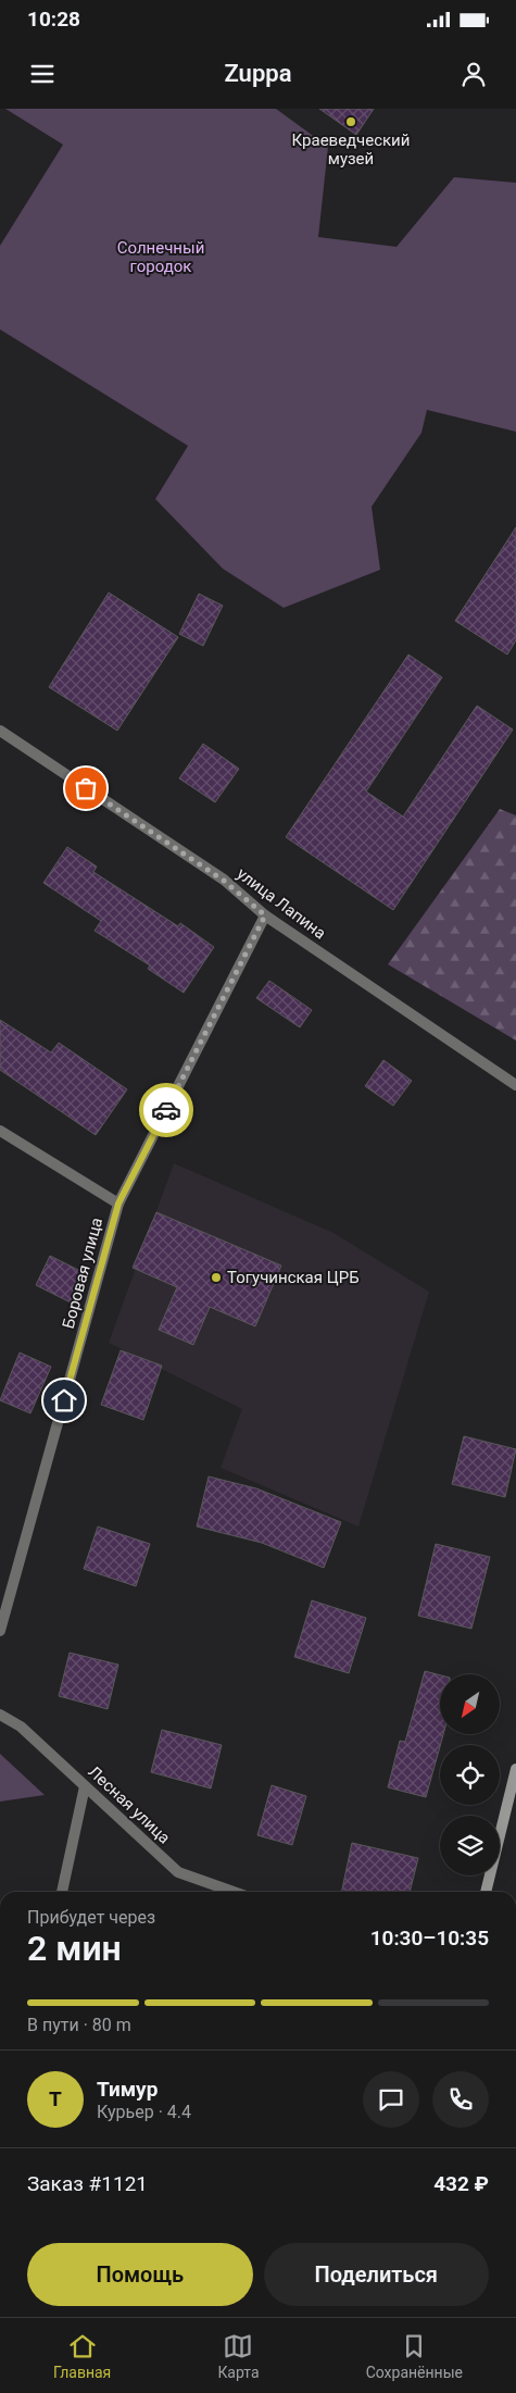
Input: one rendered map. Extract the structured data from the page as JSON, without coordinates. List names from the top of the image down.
{
  "streets": {
    "street": ["улица Лапина", "Боровая улица", "Лесная улица"]
  },
  "crossings": [
    ["улица Лапина", "Боровая улица"]
  ],
  "parks": ["Солнечный городок"],
  "places": ["Краеведческий музей", "Тогучинская ЦРБ"],
  "north": "bottom left",
  "page": {
    "status": "10:28",
    "header": "Zuppa",
    "heading": ["2 мин", "Прибудет через", "10:30–10:35"],
    "panel": [
      "Тимур",
      "Курьер · 4.4",
      "Заказ #1121",
      "432 ₽"
    ],
    "bar": "В пути · 80 m",
    "round": "Т",
    "buttons": ["Помощь", "Поделиться"],
    "tabs": ["Главная", "Карта", "Сохранённые"]
  }
}
